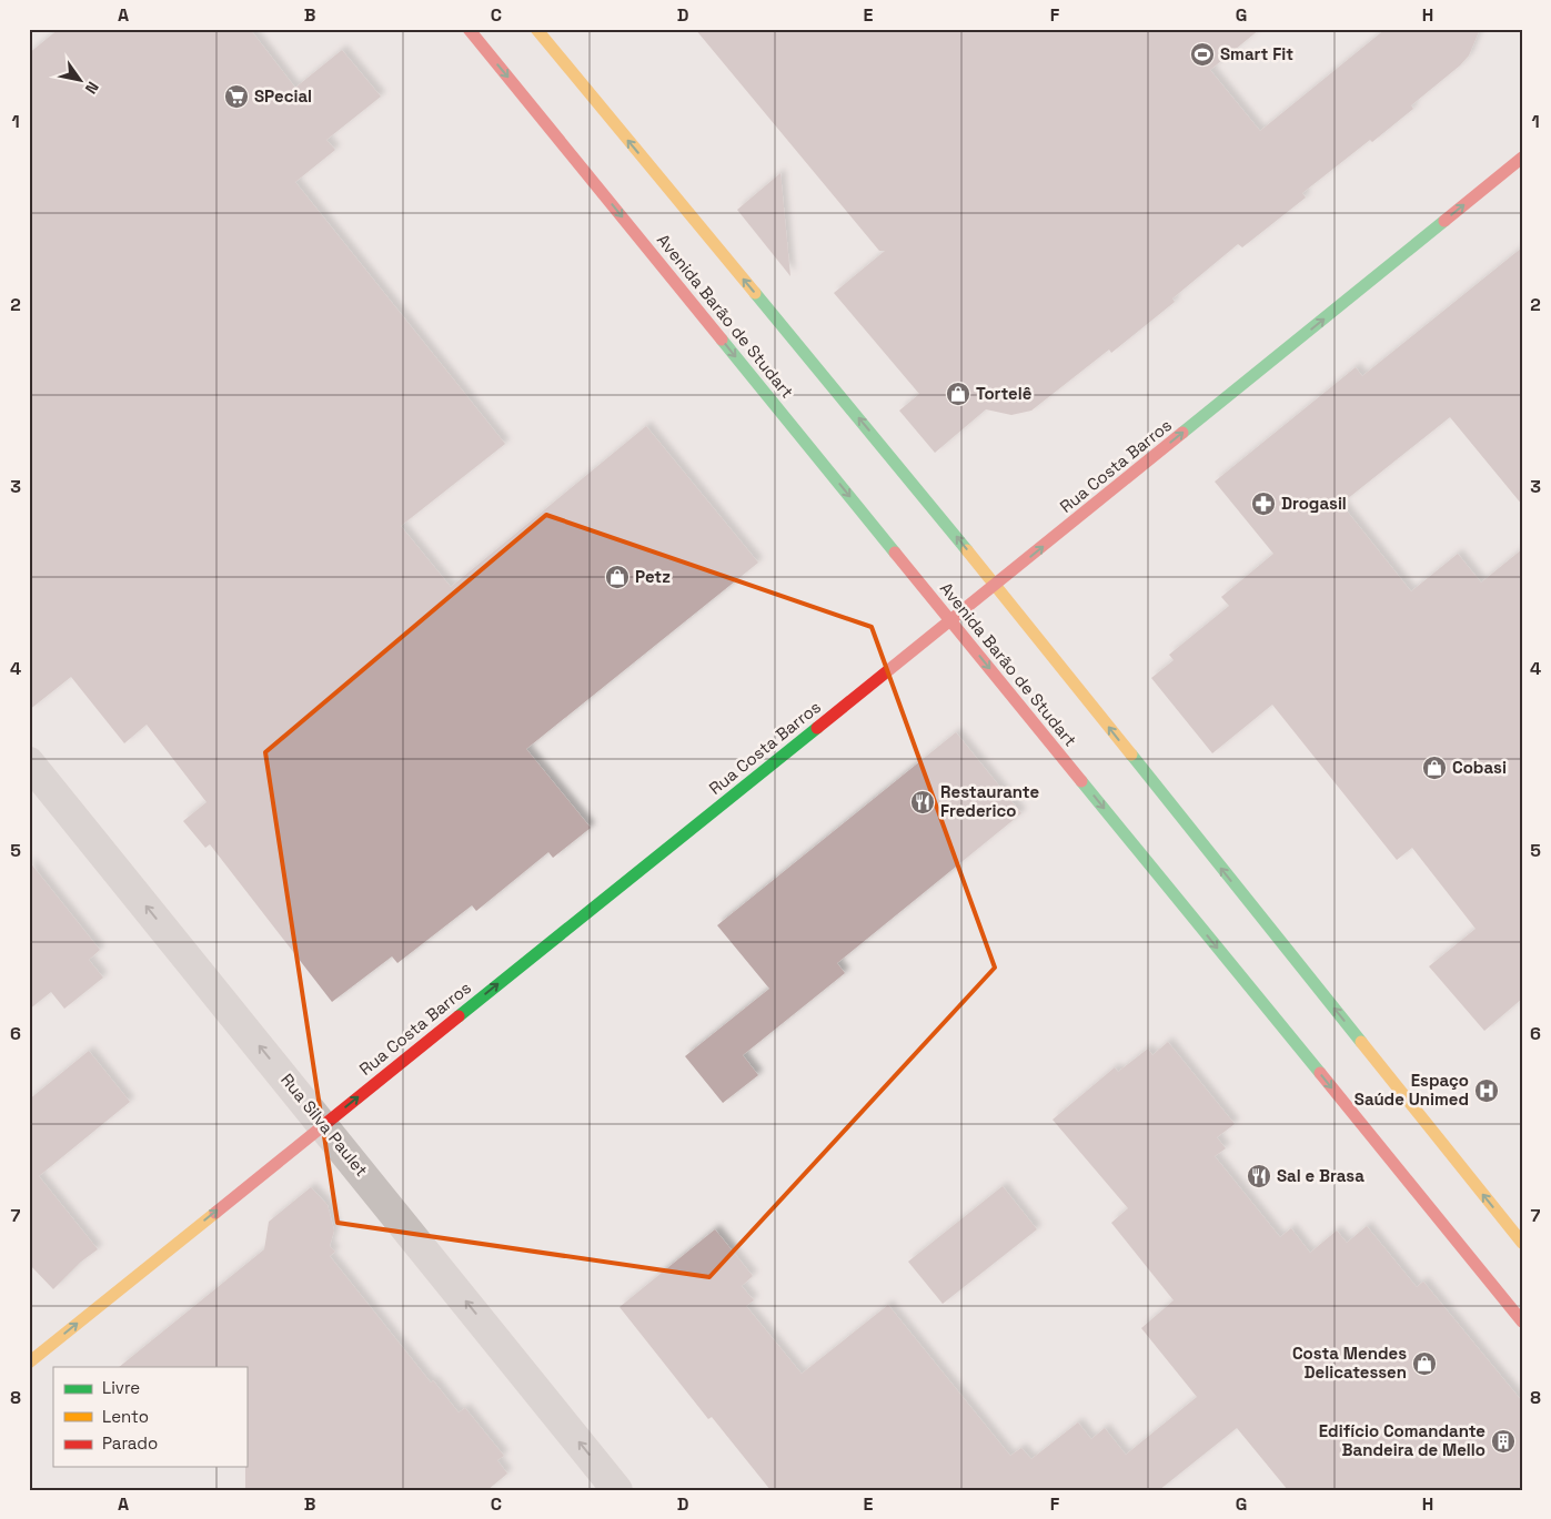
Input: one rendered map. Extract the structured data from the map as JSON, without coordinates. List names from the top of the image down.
{
  "streets": {
    "main road": ["Avenida Barão de Studart", "Rua Costa Barros"],
    "street": ["Rua Silva Paulet"]
  },
  "crossings": [
    ["Avenida Barão de Studart", "Rua Costa Barros"],
    ["Rua Costa Barros", "Rua Silva Paulet"]
  ],
  "one_way": ["Rua Costa Barros", "Rua Silva Paulet"],
  "places": {
    "sports": ["Smart Fit"],
    "supermarket": ["SPecial"],
    "shop": [
      "Tortelê",
      "Petz",
      "Cobasi",
      "Costa Mendes Delicatessen"
    ],
    "pharmacy": ["Drogasil"],
    "restaurant": ["Restaurante Frederico", "Sal e Brasa"],
    "hospital": ["Espaço Saúde Unimed"],
    "building": ["Edifício Comandante Bandeira de Mello"]
  },
  "legend": ["Livre", "Lento", "Parado"],
  "north": "bottom right",
  "grid": {
    "columns": [
      "A",
      "B",
      "C",
      "D",
      "E",
      "F",
      "G",
      "H"
    ],
    "rows": [
      "1",
      "2",
      "3",
      "4",
      "5",
      "6",
      "7",
      "8"
    ]
  }
}
